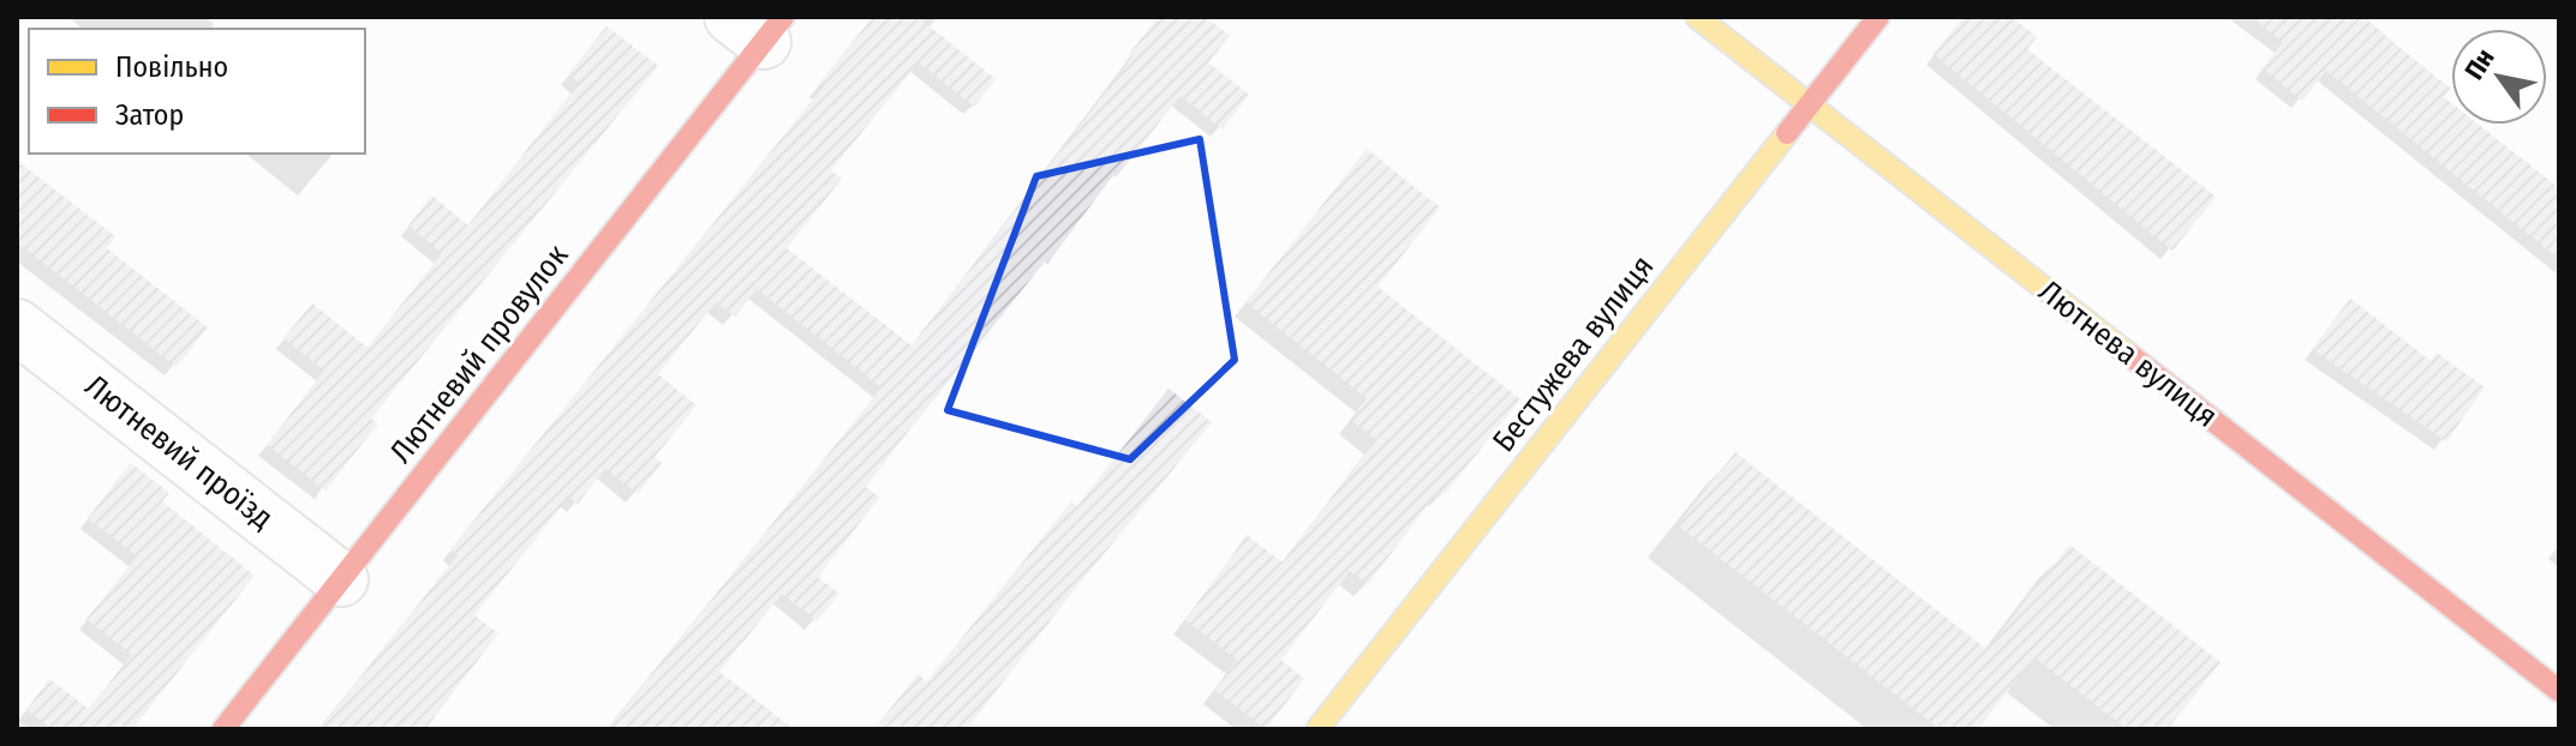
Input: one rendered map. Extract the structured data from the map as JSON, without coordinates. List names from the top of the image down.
{
  "streets": {
    "street": [
      "Лютневий провулок",
      "Бестужева вулиця",
      "Лютнева вулиця",
      "Лютневий проїзд"
    ]
  },
  "crossings": [
    ["Лютневий провулок", "Лютневий проїзд"],
    ["Бестужева вулиця", "Лютнева вулиця"]
  ],
  "legend": ["Повільно", "Затор"],
  "north": "top left"
}
